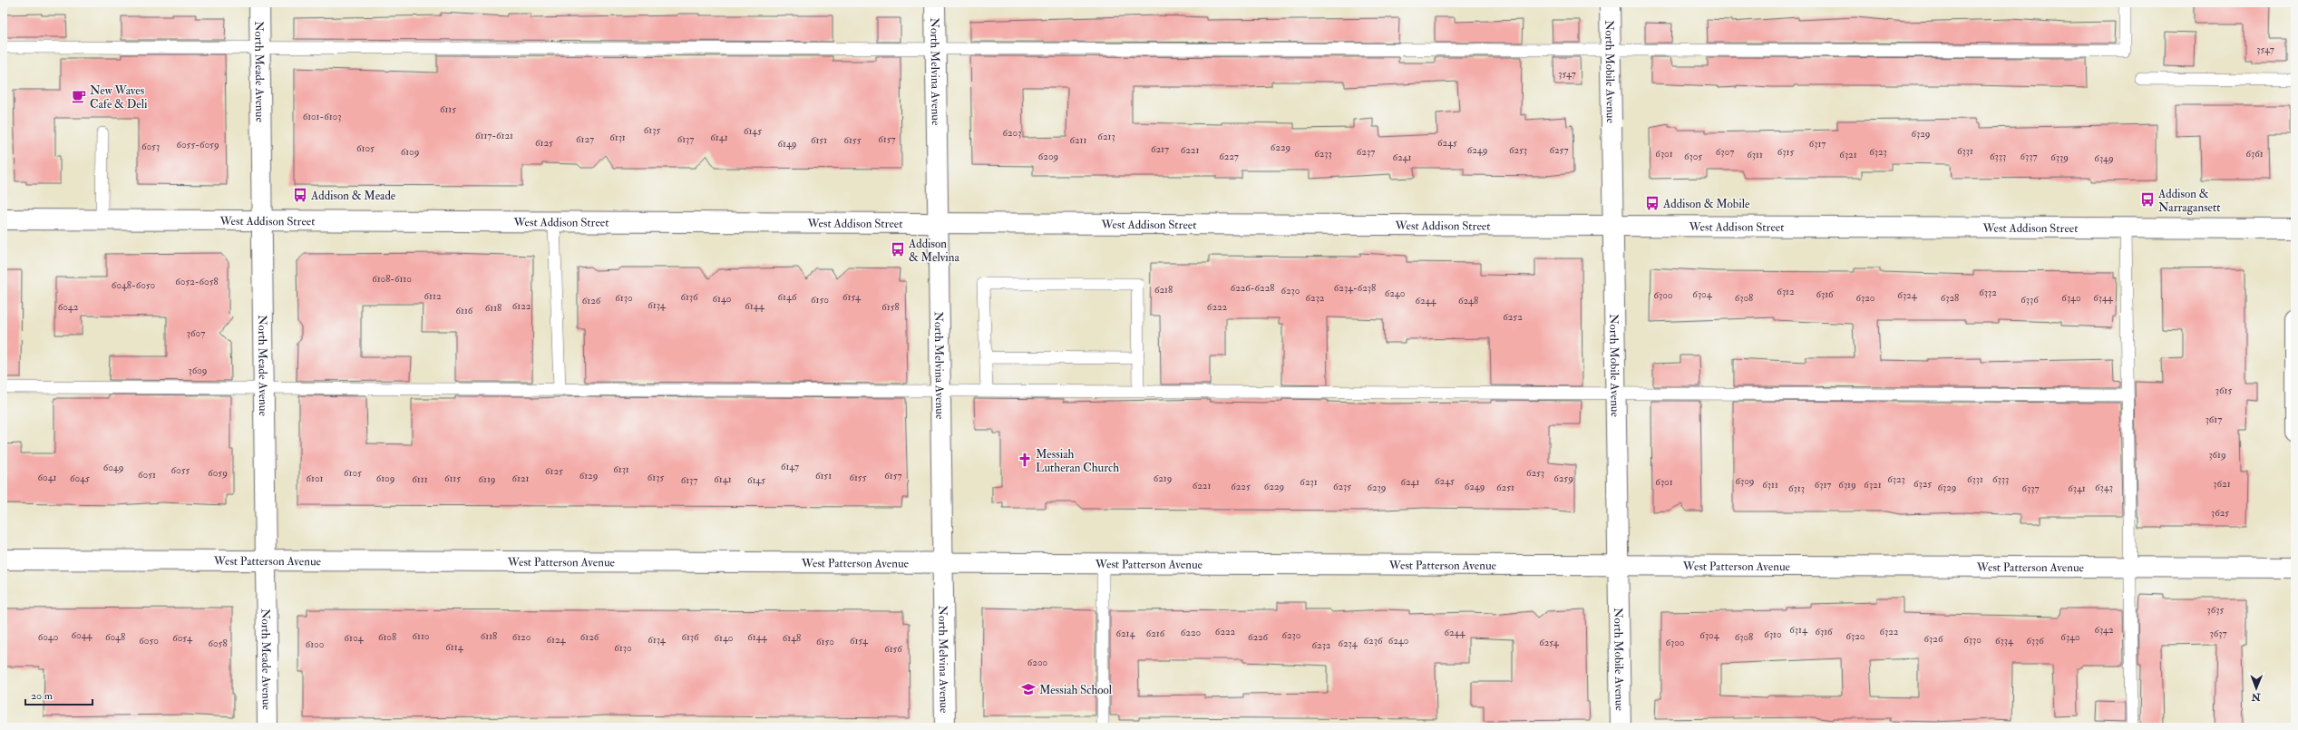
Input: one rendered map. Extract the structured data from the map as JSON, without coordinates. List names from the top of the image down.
{
  "streets": {
    "street": [
      "North Meade Avenue",
      "North Melvina Avenue",
      "North Mobile Avenue",
      "West Addison Street",
      "West Patterson Avenue"
    ]
  },
  "crossings": [
    ["North Meade Avenue", "West Addison Street"],
    ["North Meade Avenue", "West Patterson Avenue"],
    ["North Melvina Avenue", "West Addison Street"],
    ["North Melvina Avenue", "West Patterson Avenue"],
    ["North Mobile Avenue", "West Addison Street"],
    ["North Mobile Avenue", "West Patterson Avenue"]
  ],
  "places": {
    "cafe": ["New Waves Cafe & Deli"],
    "bus stop": [
      "Addison & Meade",
      "Addison & Narragansett",
      "Addison & Mobile",
      "Addison & Melvina"
    ],
    "church": ["Messiah Lutheran Church"],
    "school or university": ["Messiah School"]
  },
  "house_numbers": [
    "3547",
    "3547",
    "6115",
    "6101-6103",
    "6135",
    "6145",
    "6203",
    "6329",
    "6117-6121",
    "6213",
    "6131",
    "6141",
    "6127",
    "6137",
    "6157",
    "6151",
    "6155",
    "6211",
    "6125",
    "6245",
    "6149",
    "6317",
    "6055-6059",
    "6053",
    "6229",
    "6105",
    "6217",
    "6221",
    "6249",
    "6253",
    "6257",
    "6331",
    "6109",
    "6237",
    "6307",
    "6315",
    "6323",
    "6233",
    "6301",
    "6361",
    "6311",
    "6321",
    "6209",
    "6227",
    "6305",
    "6333",
    "6337",
    "6241",
    "6339",
    "6349",
    "6108-6110",
    "6052-6058",
    "6048-6050",
    "6226-6228",
    "6234-6238",
    "6218",
    "6230",
    "6312",
    "6332",
    "6240",
    "6304",
    "6316",
    "6300",
    "6324",
    "6112",
    "6136",
    "6146",
    "6154",
    "6130",
    "6232",
    "6308",
    "6320",
    "6328",
    "6340",
    "6344",
    "6140",
    "6150",
    "6336",
    "6126",
    "6244",
    "6248",
    "6134",
    "6122",
    "6144",
    "6042",
    "6158",
    "6222",
    "6118",
    "6116",
    "6252",
    "3607",
    "3609",
    "3615",
    "3617",
    "3619",
    "6147",
    "6049",
    "6131",
    "6055",
    "6125",
    "6059",
    "6105",
    "6253",
    "6051",
    "6129",
    "6151",
    "6157",
    "6041",
    "6135",
    "6155",
    "6045",
    "6101",
    "6109",
    "6115",
    "6121",
    "6219",
    "6259",
    "6111",
    "6119",
    "6141",
    "6323",
    "6331",
    "6333",
    "6137",
    "6145",
    "6245",
    "6309",
    "6231",
    "6241",
    "6301",
    "6325",
    "3621",
    "6311",
    "6317",
    "6319",
    "6321",
    "6221",
    "6225",
    "6229",
    "6235",
    "6249",
    "6239",
    "6251",
    "6329",
    "6343",
    "6313",
    "6337",
    "6341",
    "3625",
    "3635",
    "6314",
    "6342",
    "6222",
    "6316",
    "6322",
    "6220",
    "6244",
    "6214",
    "6216",
    "3637",
    "6310",
    "6044",
    "6230",
    "6304",
    "6110",
    "6118",
    "6320",
    "6040",
    "6048",
    "6108",
    "6120",
    "6126",
    "6136",
    "6144",
    "6226",
    "6308",
    "6340",
    "6054",
    "6104",
    "6140",
    "6148",
    "6326",
    "6124",
    "6134",
    "6330",
    "6050",
    "6154",
    "6236",
    "6240",
    "6334",
    "6336",
    "6150",
    "6254",
    "6300",
    "6058",
    "6234",
    "6100",
    "6232",
    "6114",
    "6130",
    "6156",
    "6200"
  ],
  "scale_bar": "20 m",
  "north": "bottom"
}
